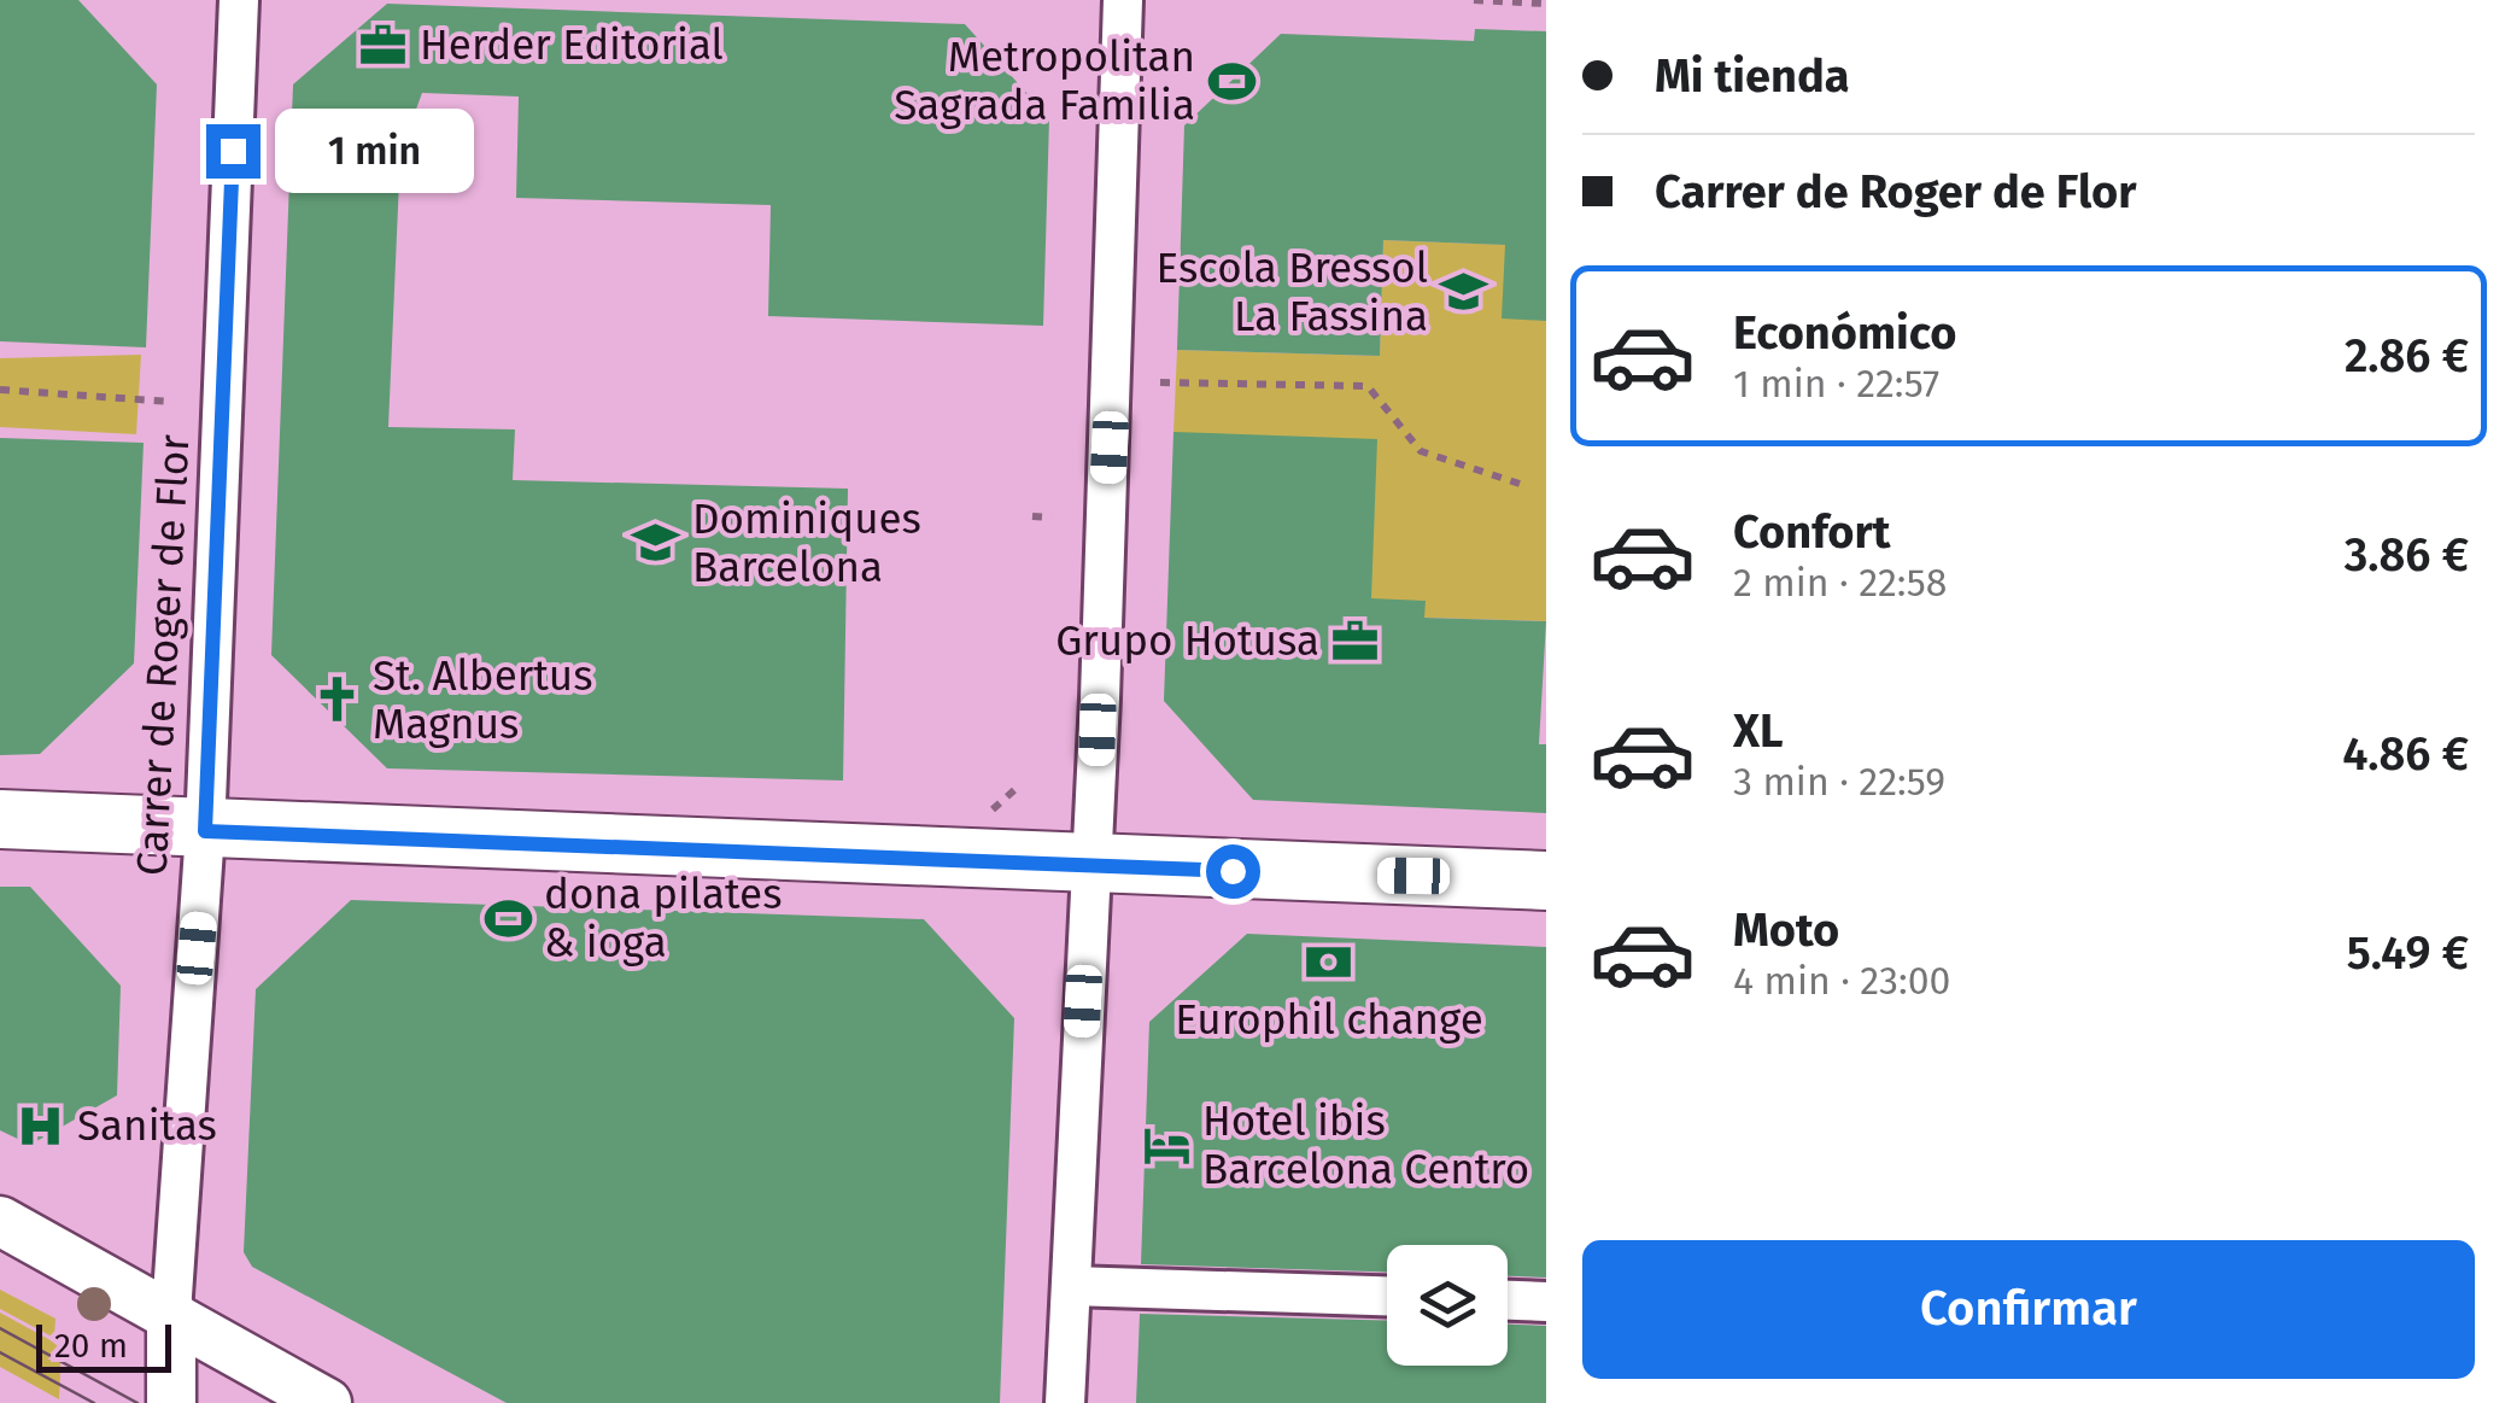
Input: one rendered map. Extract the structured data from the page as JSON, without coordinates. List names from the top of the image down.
{
  "streets": {
    "street": ["Carrer de Roger de Flor"]
  },
  "places": {
    "office": ["Herder Editorial", "Grupo Hotusa"],
    "sports": ["Metropolitan Sagrada Familia", "dona pilates & ioga"],
    "school or university": ["Escola Bressol La Fassina", "Dominiques Barcelona"],
    "church": ["St. Albertus Magnus"],
    "bank": ["Europhil change"],
    "hospital": ["Sanitas"],
    "hotel": ["Hotel ibis Barcelona Centro"]
  },
  "scale_bar": "20 m",
  "page": {
    "banner": ["Mi tienda", "Carrer de Roger de Flor"],
    "bubble": "1 min",
    "list": [
      {
        "name": "Económico",
        "note": "1 min · 22:57",
        "value": "2.86 €"
      },
      {
        "name": "Confort",
        "note": "2 min · 22:58",
        "value": "3.86 €"
      },
      {
        "name": "XL",
        "note": "3 min · 22:59",
        "value": "4.86 €"
      },
      {
        "name": "Moto",
        "note": "4 min · 23:00",
        "value": "5.49 €"
      }
    ],
    "buttons": "Confirmar",
    "scale": "20 m"
  }
}
